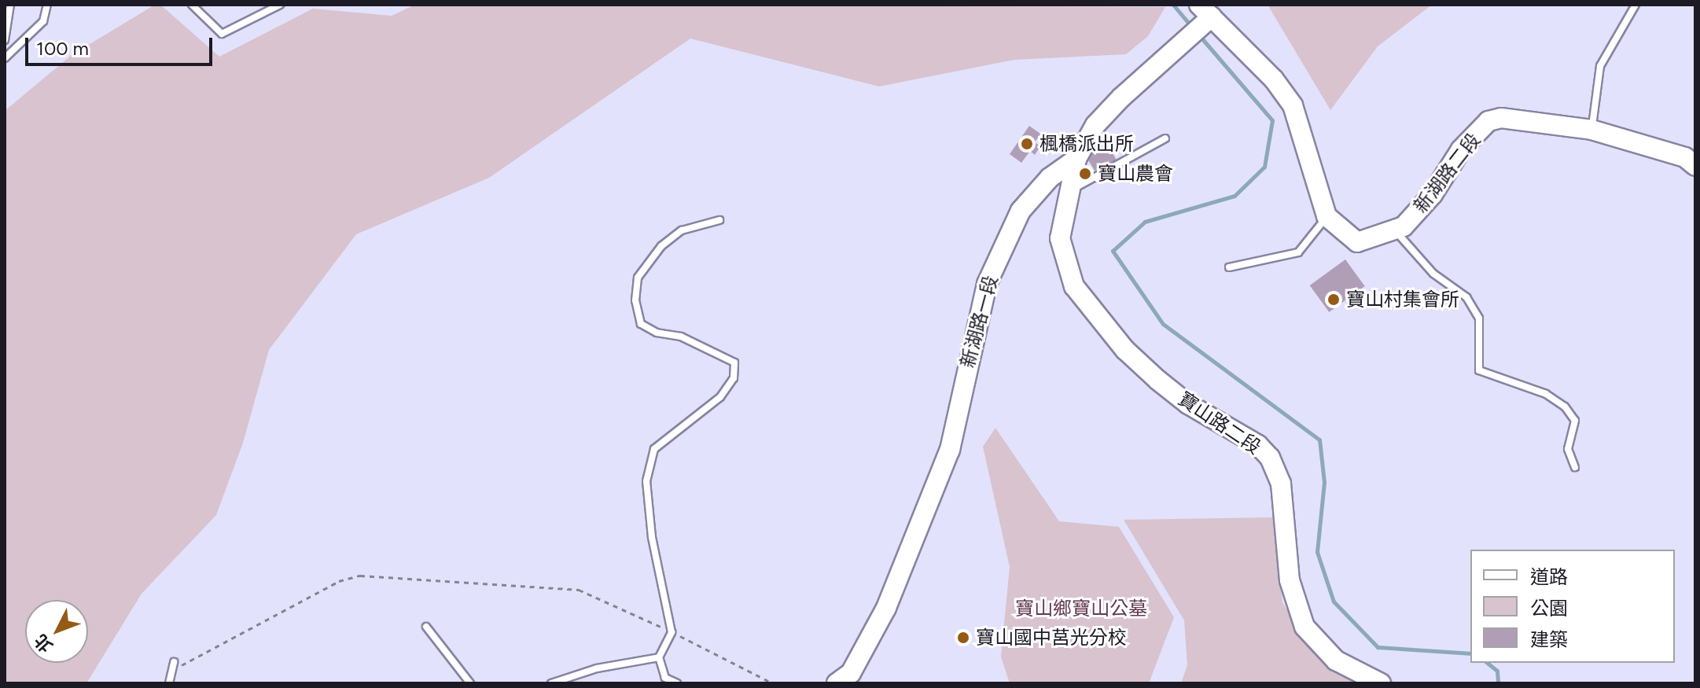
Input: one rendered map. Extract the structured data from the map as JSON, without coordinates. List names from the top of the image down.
{
  "streets": {
    "street": ["新湖路二段", "新湖路一段", "寶山路二段"]
  },
  "crossings": [
    ["新湖路一段", "寶山路二段"]
  ],
  "parks": ["寶山鄉寶山公墓"],
  "places": [
    "楓橋派出所",
    "寶山農會",
    "寶山村集會所",
    "寶山國中莒光分校"
  ],
  "legend": ["道路", "公園", "建築"],
  "scale_bar": "100 m",
  "north": "bottom left"
}
